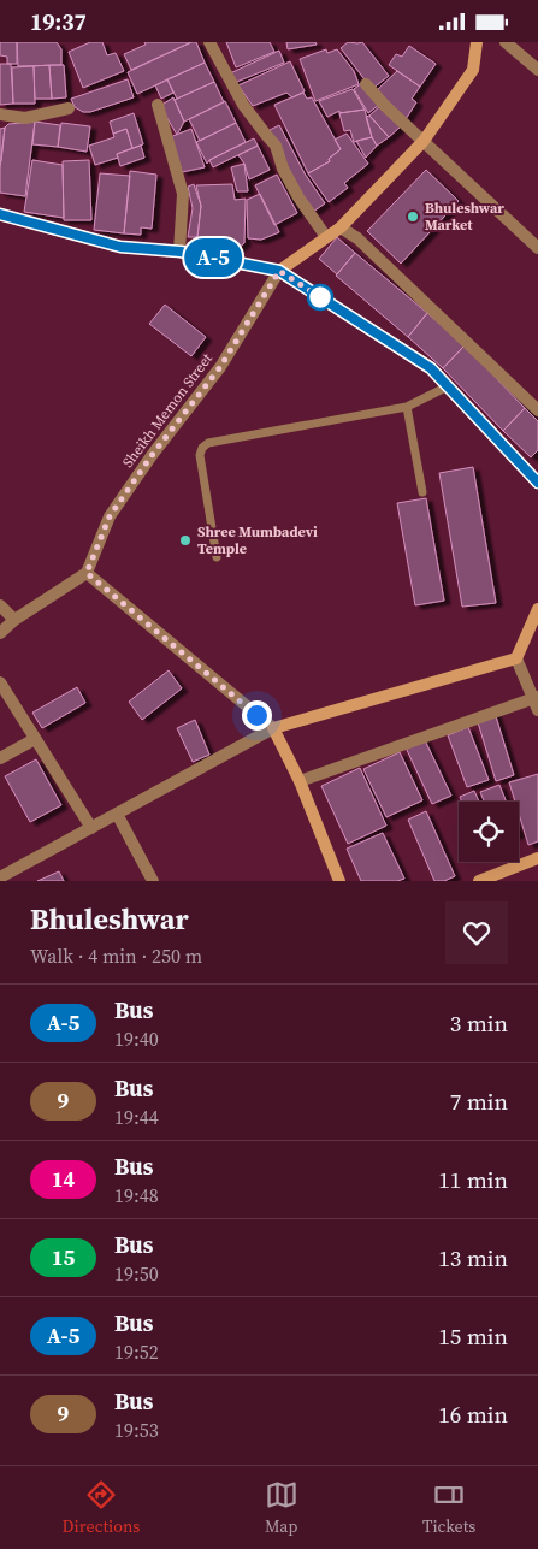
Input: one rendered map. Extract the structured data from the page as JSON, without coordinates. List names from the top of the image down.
{
  "streets": {
    "street": ["Sheikh Memon Street"]
  },
  "places": ["Bhuleshwar Market", "Shree Mumbadevi Temple"],
  "lines": ["bus line A-5"],
  "page": {
    "status": "19:37",
    "on_map": "A-5",
    "heading": ["Bhuleshwar", "Walk · 4 min · 250 m"],
    "list": [
      {
        "mark": "A-5",
        "name": "Bus",
        "note": "19:40",
        "value": "3 min"
      },
      {
        "mark": "9",
        "name": "Bus",
        "note": "19:44",
        "value": "7 min"
      },
      {
        "mark": "14",
        "name": "Bus",
        "note": "19:48",
        "value": "11 min"
      },
      {
        "mark": "15",
        "name": "Bus",
        "note": "19:50",
        "value": "13 min"
      },
      {
        "mark": "A-5",
        "name": "Bus",
        "note": "19:52",
        "value": "15 min"
      },
      {
        "mark": "9",
        "name": "Bus",
        "note": "19:53",
        "value": "16 min"
      }
    ],
    "tabs": ["Directions", "Map", "Tickets"]
  }
}
